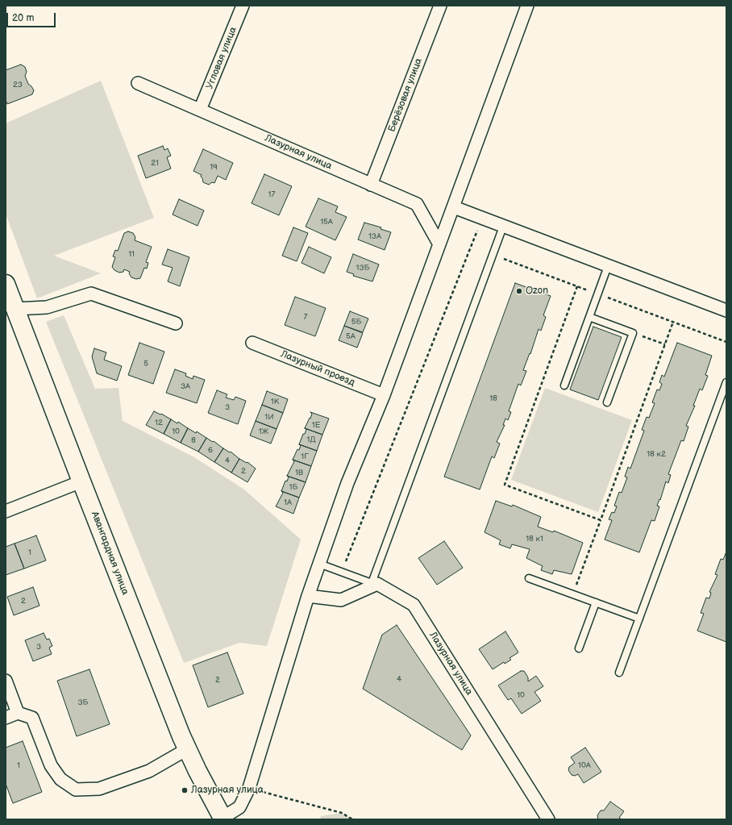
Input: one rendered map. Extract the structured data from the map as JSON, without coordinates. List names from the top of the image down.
{
  "streets": {
    "main road": ["Авангардная улица"],
    "street": [
      "Угловая улица",
      "Берёзовая улица",
      "Лазурная улица",
      "Лазурный проезд"
    ]
  },
  "crossings": [
    ["Угловая улица", "Лазурная улица"],
    ["Берёзовая улица", "Лазурная улица"]
  ],
  "places": ["Ozon", "Лазурная улица"],
  "house_numbers": [
    "23",
    "21",
    "19",
    "17",
    "15А",
    "13А",
    "11",
    "13Б",
    "7",
    "5Б",
    "5А",
    "5",
    "3А",
    "18",
    "1К",
    "3",
    "1И",
    "12",
    "1Е",
    "10",
    "1Ж",
    "1Д",
    "8",
    "6",
    "18 к2",
    "1Г",
    "4",
    "2",
    "1В",
    "1Б",
    "1А",
    "18 к1",
    "1",
    "2",
    "3",
    "4",
    "2",
    "10",
    "3Б",
    "1",
    "10А"
  ],
  "scale_bar": "20 m"
}
